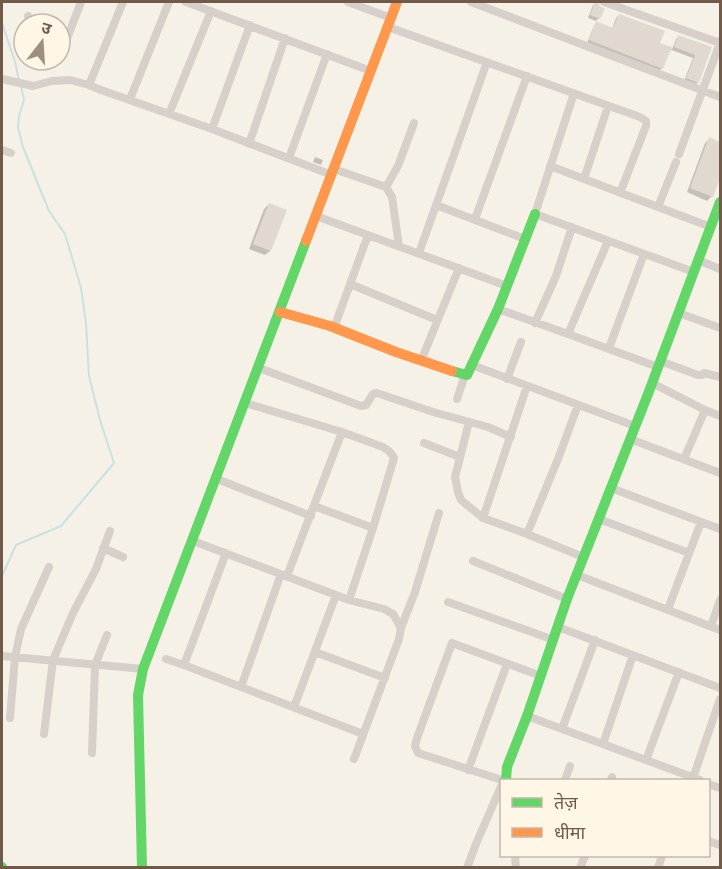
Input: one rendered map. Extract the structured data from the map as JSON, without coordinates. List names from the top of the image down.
{
  "legend": ["तेज़", "धीमा"],
  "north": "top"
}
